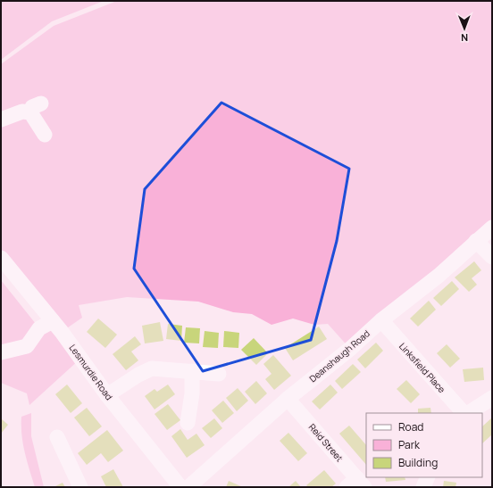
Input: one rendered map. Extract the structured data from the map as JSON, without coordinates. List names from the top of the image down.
{
  "streets": {
    "street": [
      "Deanshaugh Road",
      "Linksfield Place",
      "Lesmurdie Road",
      "Reid Street"
    ]
  },
  "crossings": [
    ["Deanshaugh Road", "Linksfield Place"],
    ["Deanshaugh Road", "Lesmurdie Road"],
    ["Deanshaugh Road", "Reid Street"]
  ],
  "legend": ["Road", "Park", "Building"],
  "north": "bottom"
}
